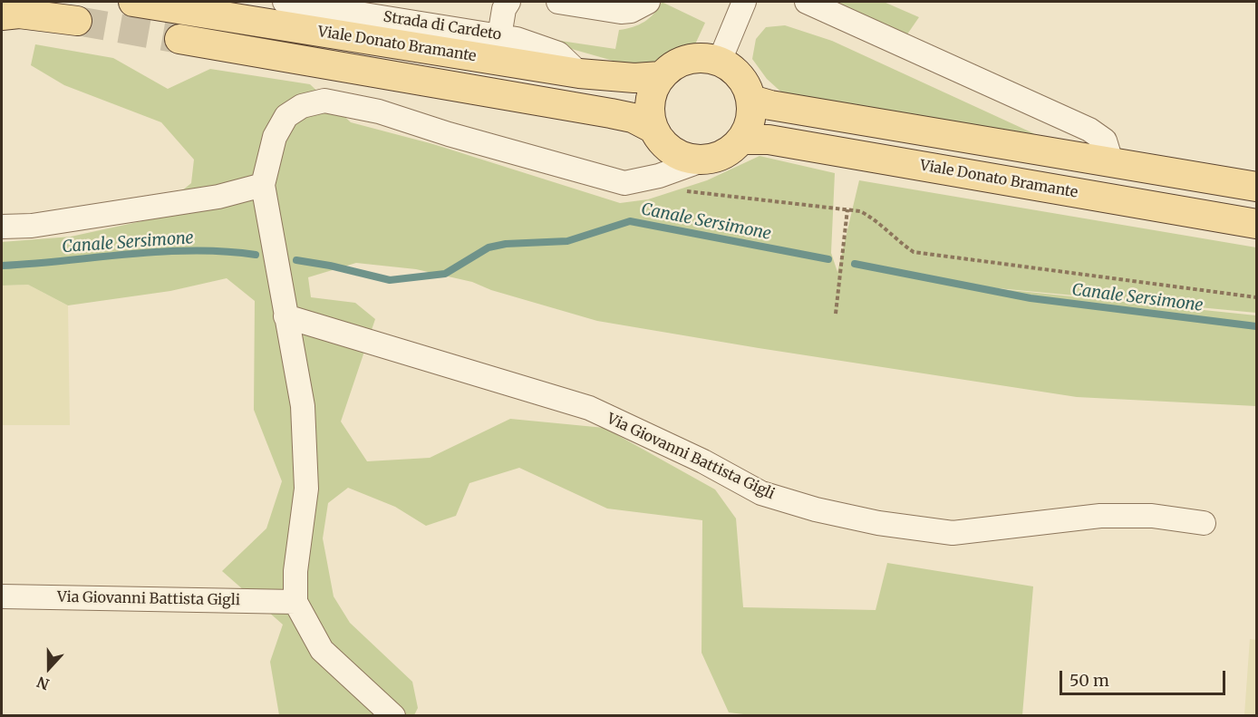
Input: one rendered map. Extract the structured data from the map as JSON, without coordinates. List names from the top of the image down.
{
  "streets": {
    "main road": ["Viale Donato Bramante"],
    "street": ["Strada di Cardeto", "Via Giovanni Battista Gigli"]
  },
  "crossings": [
    ["Strada di Cardeto", "Viale Donato Bramante"]
  ],
  "water": ["Canale Sersimone"],
  "scale_bar": "50 m",
  "north": "bottom"
}
